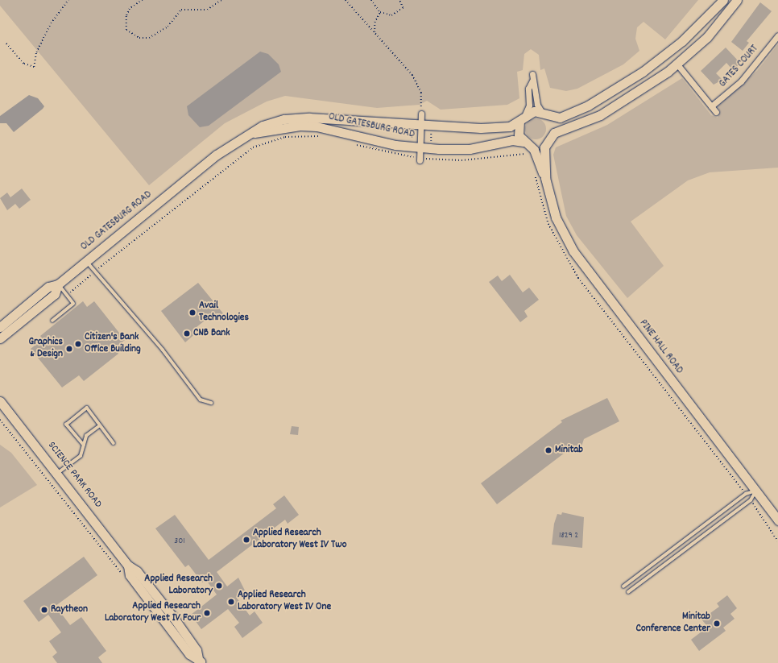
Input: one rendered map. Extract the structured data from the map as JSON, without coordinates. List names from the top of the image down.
{
  "streets": {
    "street": [
      "GATES COURT",
      "OLD GATESBURG ROAD",
      "PINE HALL ROAD",
      "SCIENCE PARK ROAD"
    ]
  },
  "crossings": [
    ["OLD GATESBURG ROAD", "PINE HALL ROAD"]
  ],
  "places": [
    "Avail Technologies",
    "CNB Bank",
    "Citizen's Bank Office Building",
    "Graphics & Design",
    "Minitab",
    "Applied Research Laboratory West IV Two",
    "Applied Research Laboratory",
    "Applied Research Laboratory West IV One",
    "Raytheon",
    "Applied Research Laboratory West IV Four",
    "Minitab Conference Center"
  ],
  "house_numbers": ["1829 2", "301"]
}
